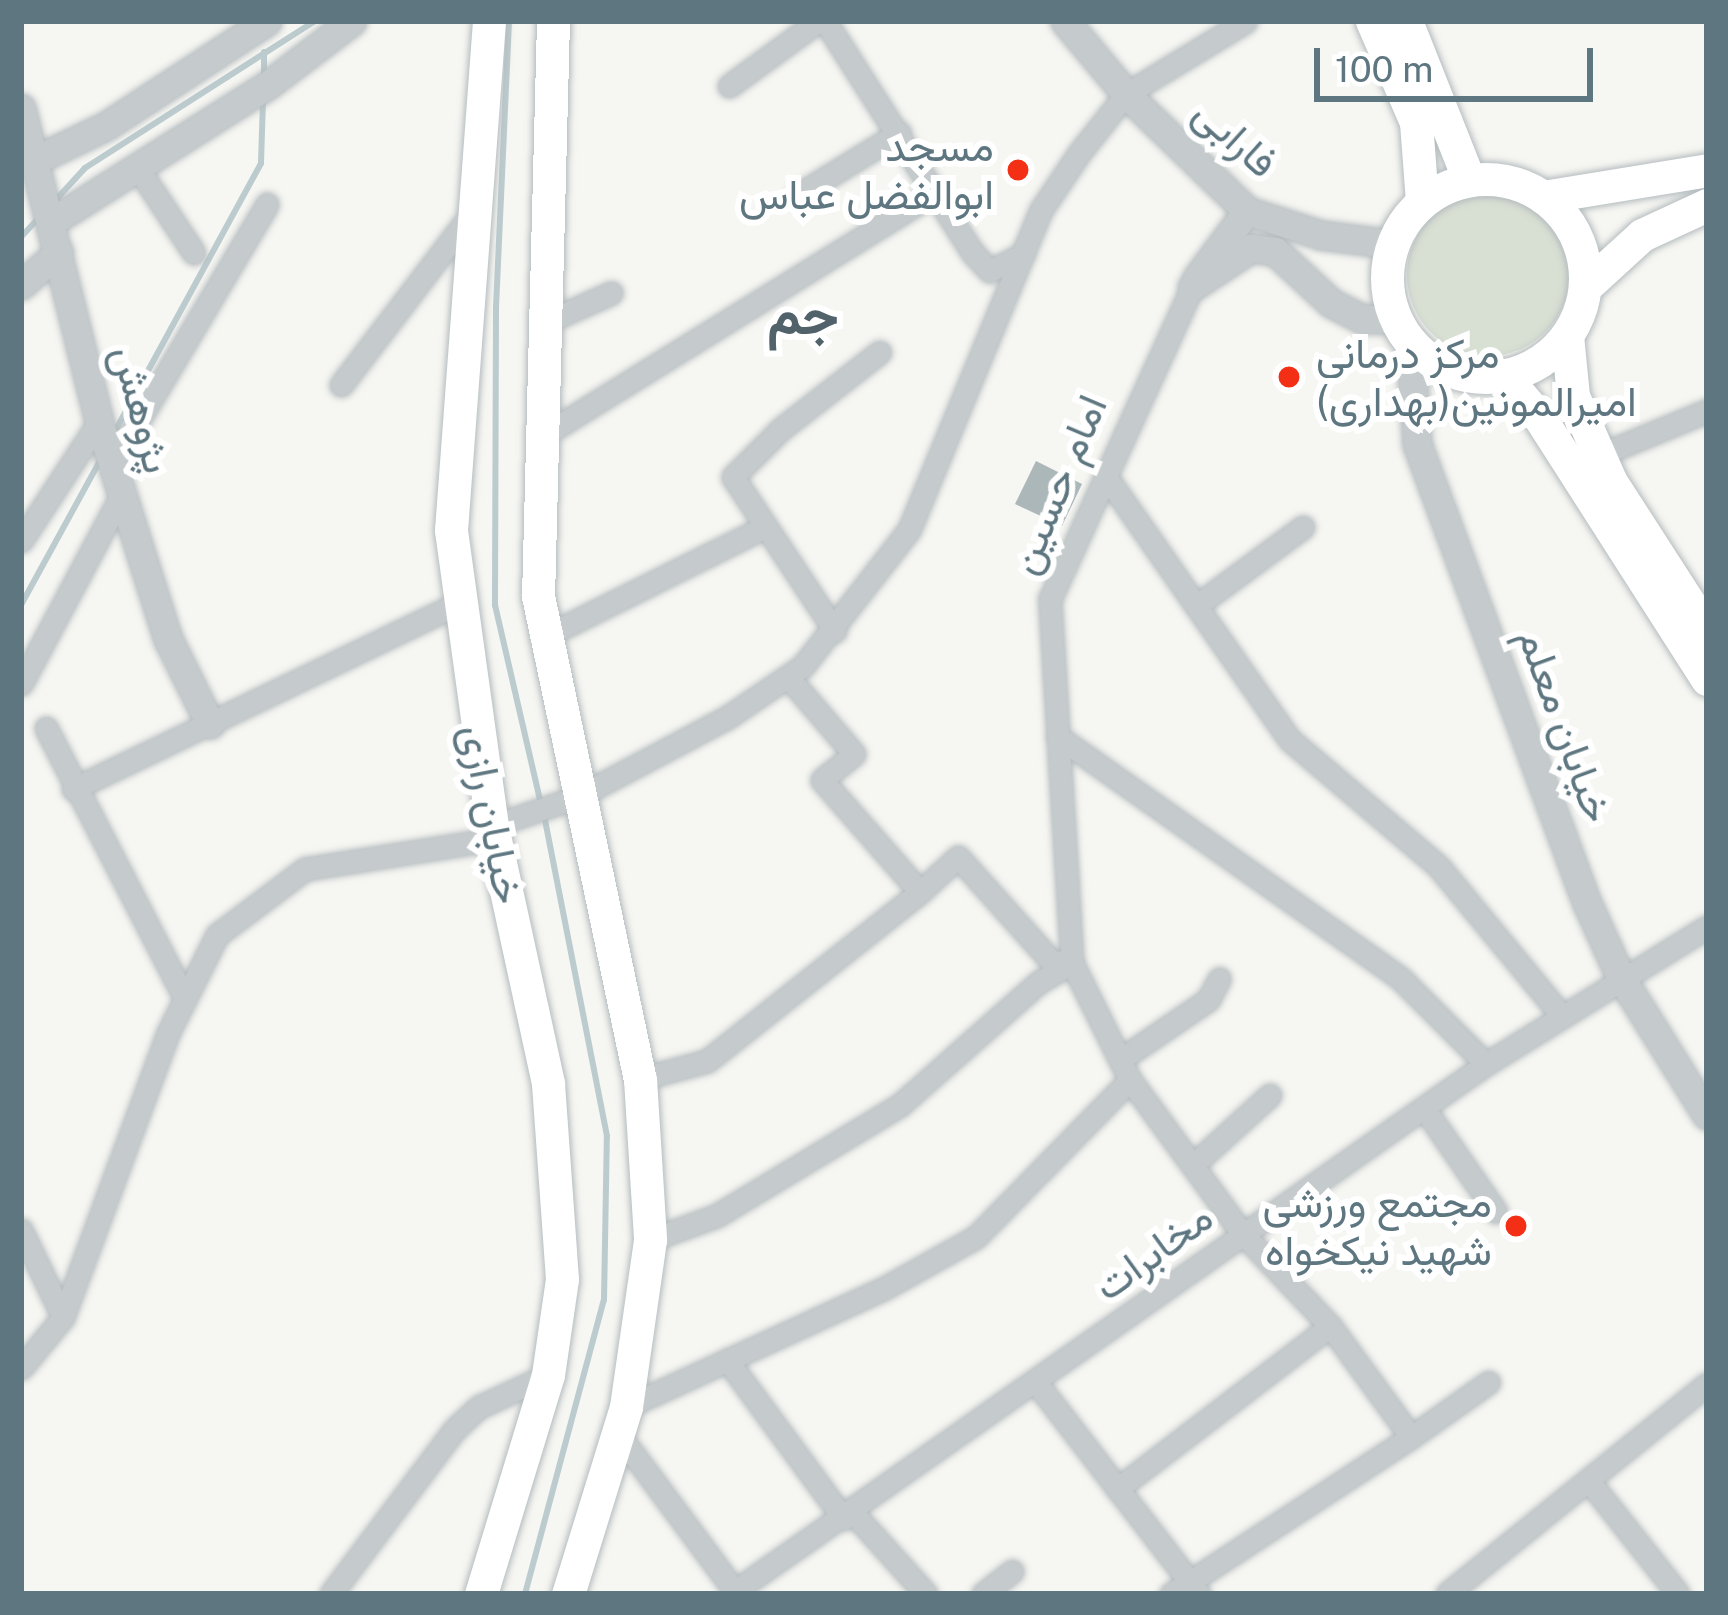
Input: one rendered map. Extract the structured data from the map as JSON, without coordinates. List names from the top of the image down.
{
  "streets": {
    "main road": ["خیابان رازی"],
    "street": [
      "فارابی",
      "پژوهش",
      "امام حسین",
      "خیابان معلم",
      "مخابرات"
    ]
  },
  "crossings": [
    ["فارابی", "امام حسین"],
    ["فارابی", "خیابان معلم"],
    ["خیابان معلم", "مخابرات"]
  ],
  "districts": ["جم"],
  "places": ["مسجد ابوالفضل عباس", "مرکز درمانی امیرالمونین(بهداری)", "مجتمع ورزشی شهید نیکخواه"],
  "scale_bar": "100 m"
}
